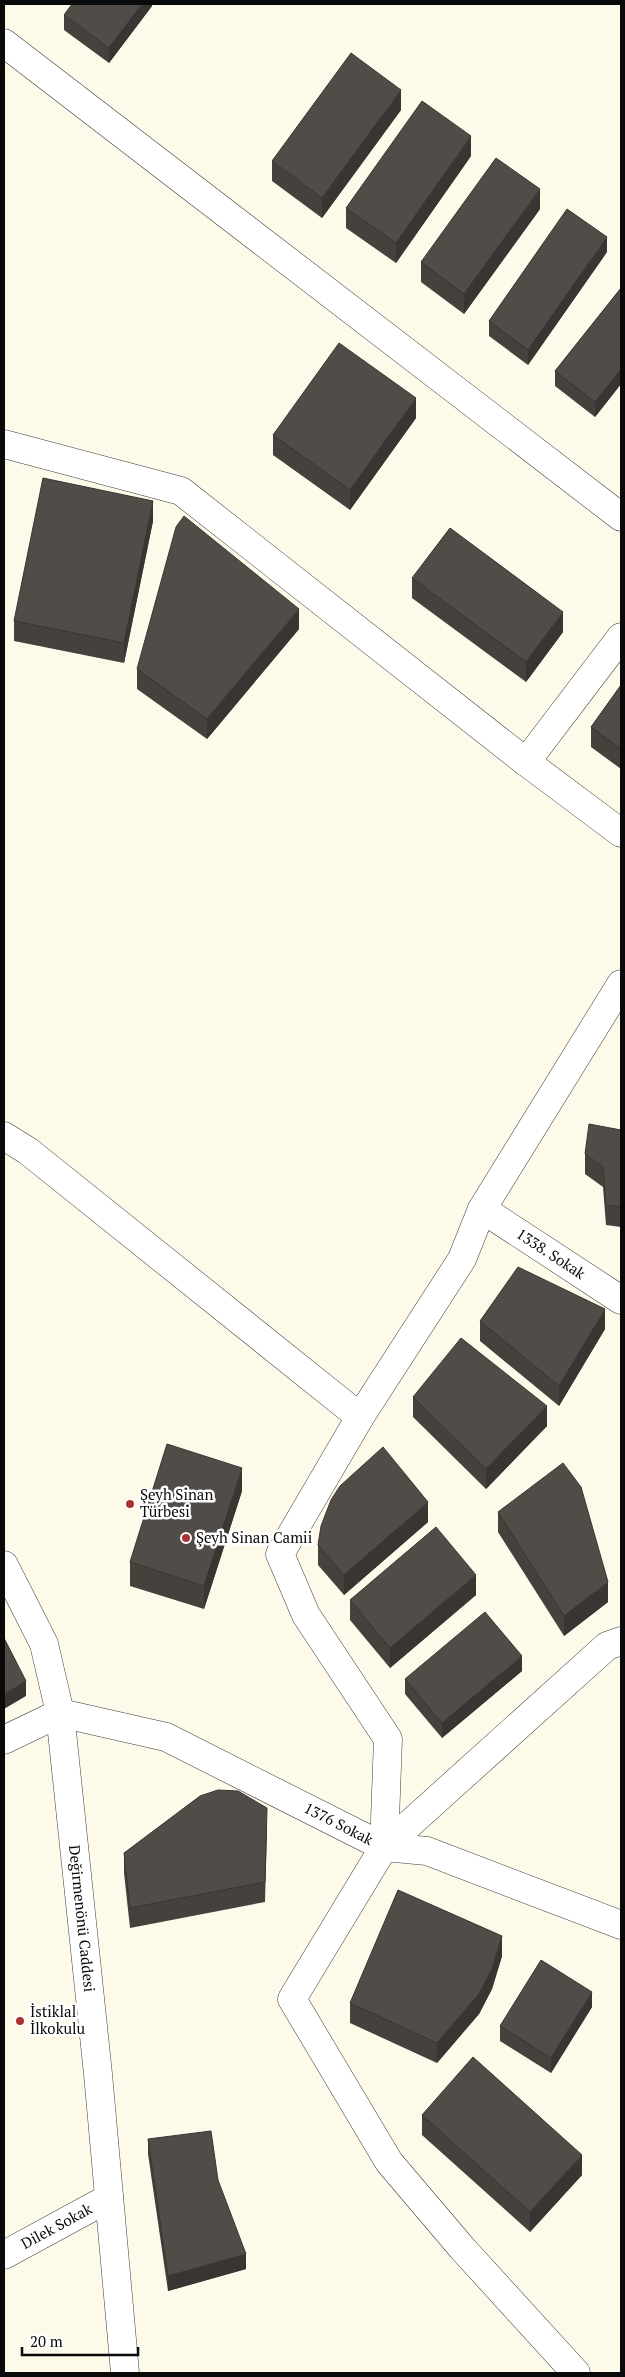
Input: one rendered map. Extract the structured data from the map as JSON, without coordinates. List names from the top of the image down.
{
  "streets": {
    "street": [
      "1338. Sokak",
      "1376 Sokak",
      "Değirmenönü Caddesi",
      "Dilek Sokak"
    ]
  },
  "crossings": [
    ["1376 Sokak", "Değirmenönü Caddesi"],
    ["Değirmenönü Caddesi", "Dilek Sokak"]
  ],
  "places": ["Şeyh Sinan Türbesi", "Şeyh Sinan Camii", "İstiklal İlkokulu"],
  "scale_bar": "20 m"
}
